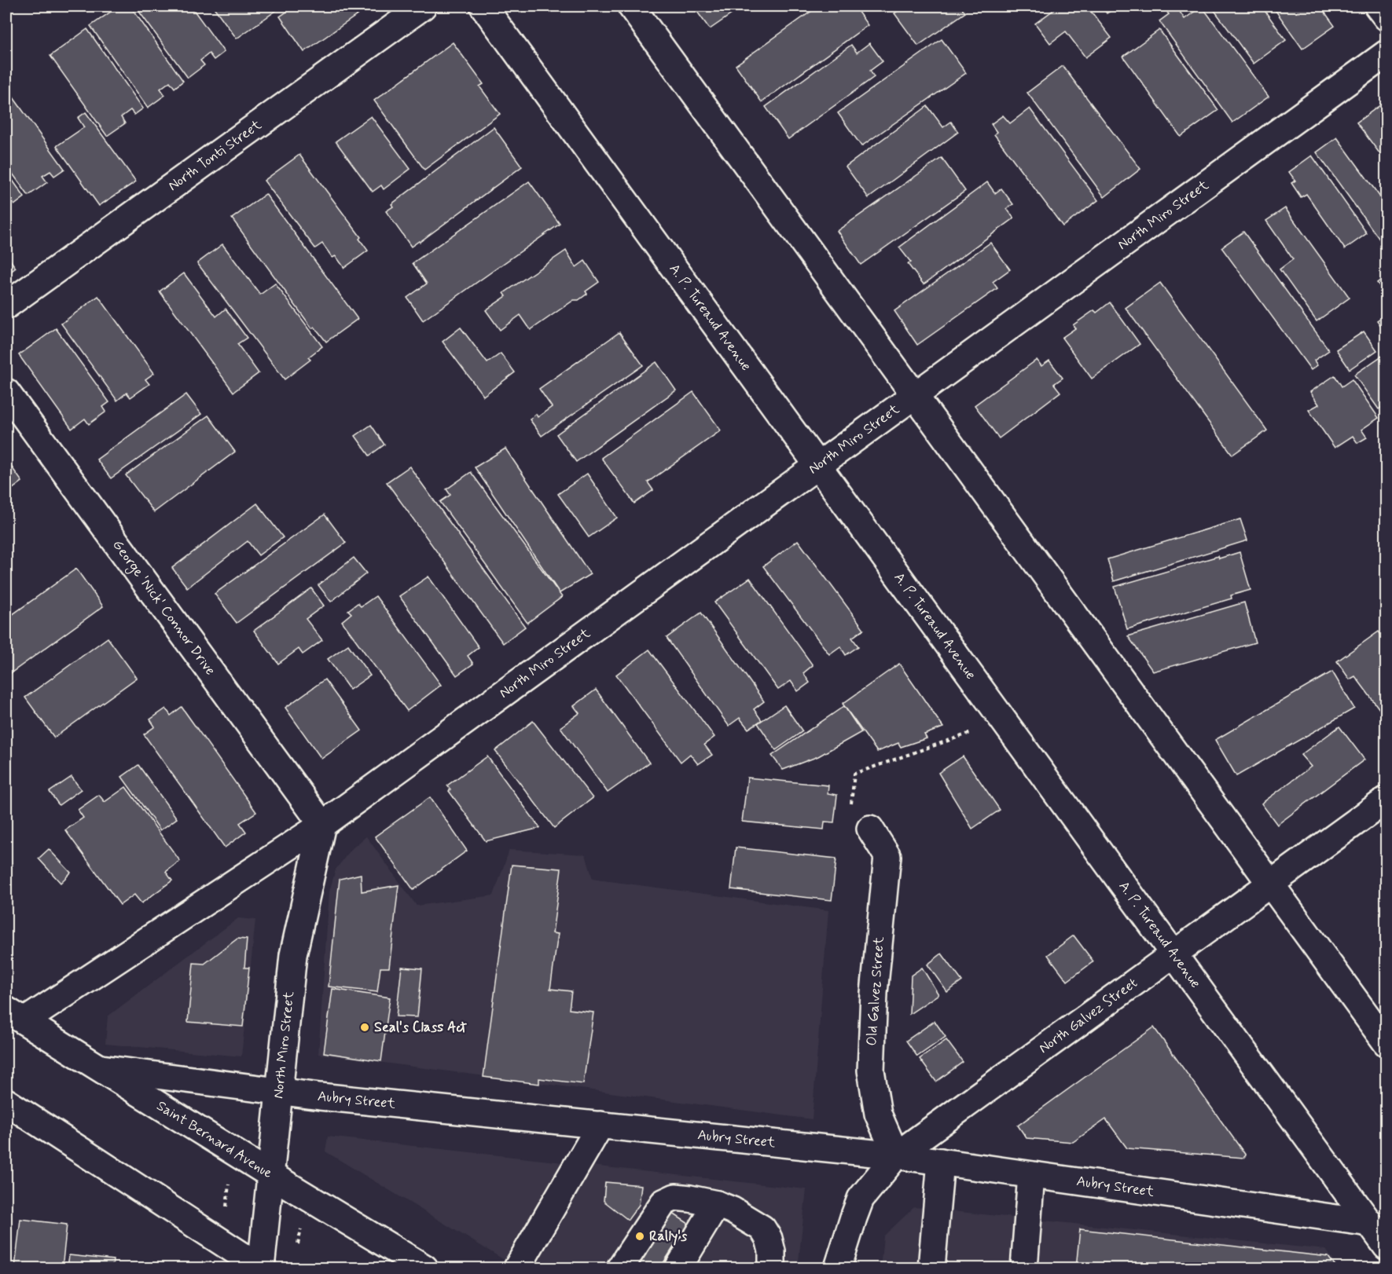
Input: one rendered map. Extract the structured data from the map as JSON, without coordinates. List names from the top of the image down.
{
  "streets": {
    "street": [
      "North Tonti Street",
      "North Miro Street",
      "A. P. Tureaud Avenue",
      "George 'Nick' Connor Drive",
      "Old Galvez Street",
      "North Galvez Street",
      "Aubry Street",
      "Saint Bernard Avenue"
    ]
  },
  "crossings": [
    ["North Miro Street", "A. P. Tureaud Avenue"],
    ["North Miro Street", "George 'Nick' Connor Drive"],
    ["North Miro Street", "Aubry Street"],
    ["North Miro Street", "Saint Bernard Avenue"],
    ["A. P. Tureaud Avenue", "North Galvez Street"],
    ["A. P. Tureaud Avenue", "Aubry Street"],
    ["Old Galvez Street", "North Galvez Street"],
    ["Old Galvez Street", "Aubry Street"],
    ["North Galvez Street", "Aubry Street"],
    ["Aubry Street", "Saint Bernard Avenue"]
  ],
  "places": ["Seal's Class Act", "Rally's"]
}
